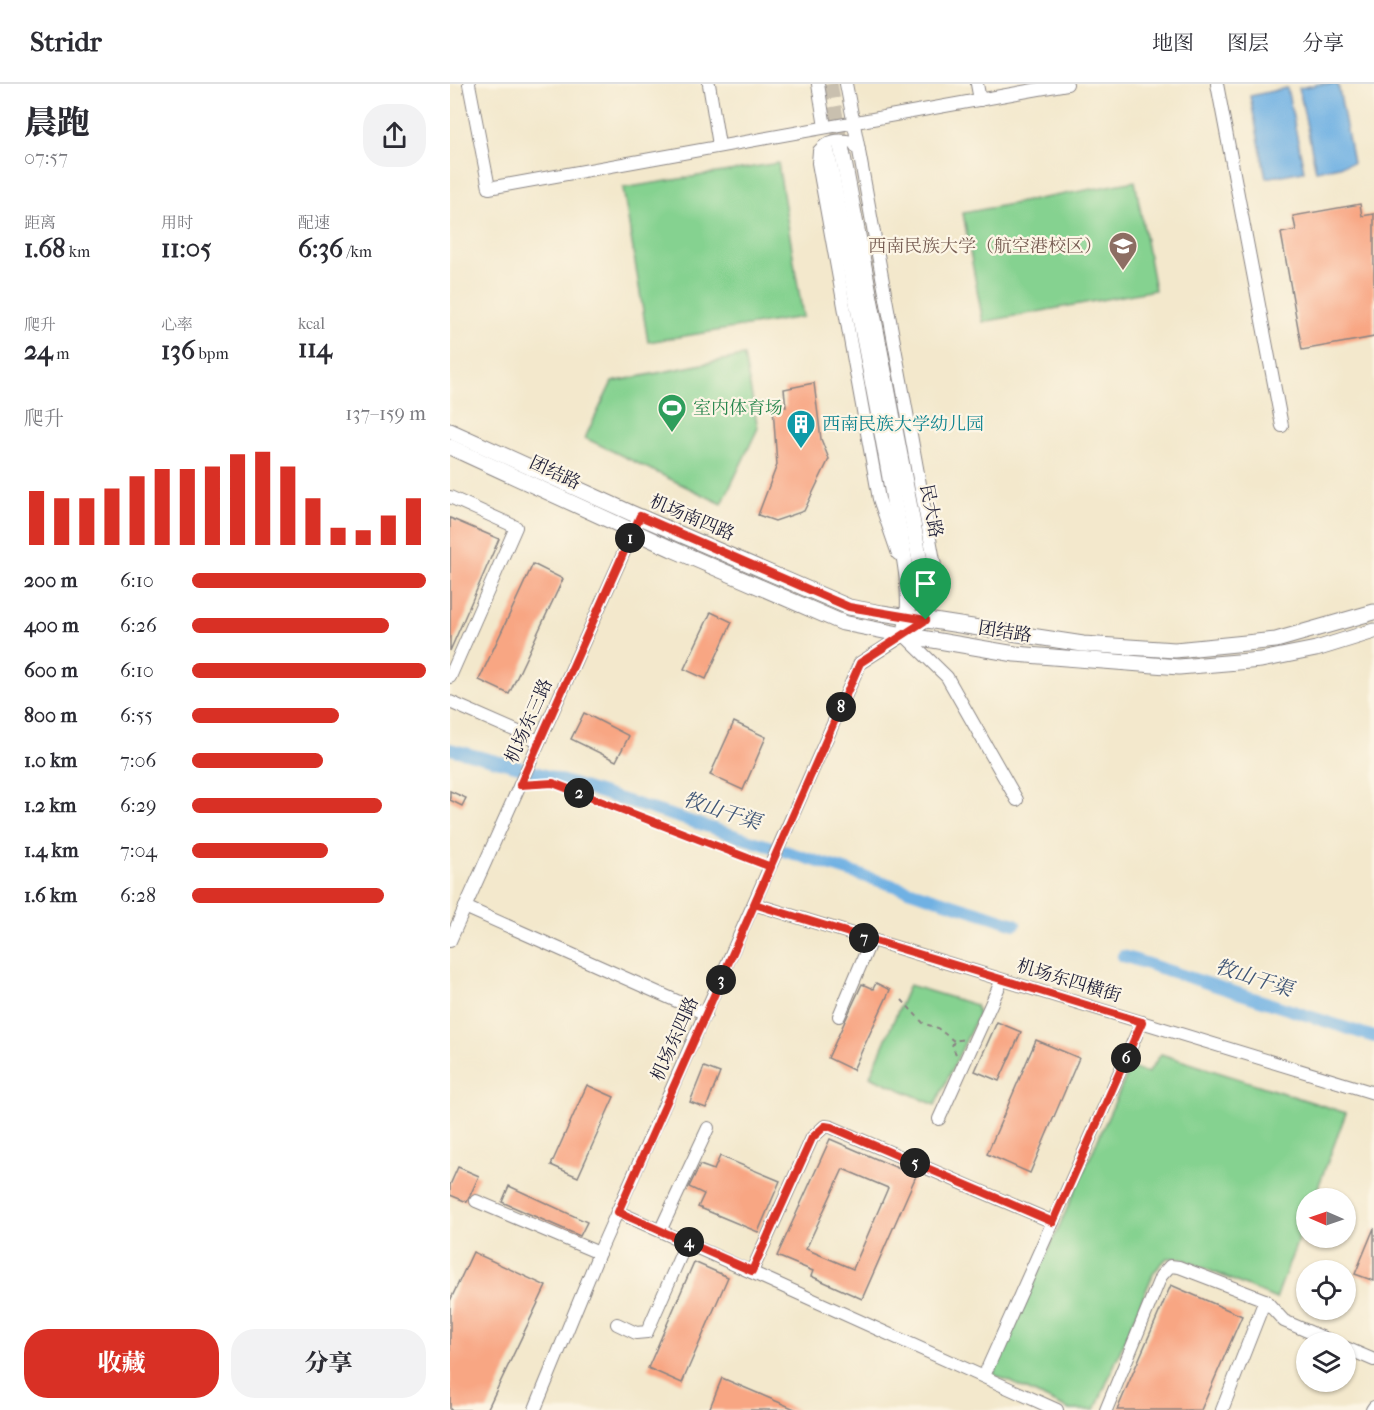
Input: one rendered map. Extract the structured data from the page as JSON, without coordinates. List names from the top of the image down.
{
  "streets": {
    "main road": ["团结路", "民大路", "机场南四路"],
    "street": ["机场东三路", "机场东四横街", "机场东四路"]
  },
  "crossings": [
    ["团结路", "民大路"],
    ["团结路", "机场南四路"],
    ["团结路", "机场东三路"],
    ["团结路", "机场东四路"],
    ["民大路", "机场南四路"],
    ["民大路", "机场东四路"],
    ["机场南四路", "机场东三路"],
    ["机场东四横街", "机场东四路"]
  ],
  "water": ["牧山干渠"],
  "places": {
    "school or university": ["西南民族大学（航空港校区）"],
    "sports": ["室内体育场"],
    "building": ["西南民族大学幼儿园"]
  },
  "north": "left",
  "page": {
    "header": "Stridr",
    "nav": ["地图", "图层", "分享"],
    "heading": ["晨跑", "07:57"],
    "stats": [
      ["距离", "1.68 km"],
      ["用时", "11:05"],
      ["配速", "6:36 /km"],
      ["爬升", "24 m"],
      ["心率", "136 bpm"],
      ["kcal", "114"]
    ],
    "chart": ["爬升", "137–159 m"],
    "pins": [
      "1",
      "8",
      "2",
      "7",
      "3",
      "6",
      "5",
      "4"
    ],
    "list": [
      {
        "name": "200 m",
        "note": "6:10"
      },
      {
        "name": "400 m",
        "note": "6:26"
      },
      {
        "name": "600 m",
        "note": "6:10"
      },
      {
        "name": "800 m",
        "note": "6:55"
      },
      {
        "name": "1.0 km",
        "note": "7:06"
      },
      {
        "name": "1.2 km",
        "note": "6:29"
      },
      {
        "name": "1.4 km",
        "note": "7:04"
      },
      {
        "name": "1.6 km",
        "note": "6:28"
      }
    ],
    "buttons": ["收藏", "分享"]
  }
}
